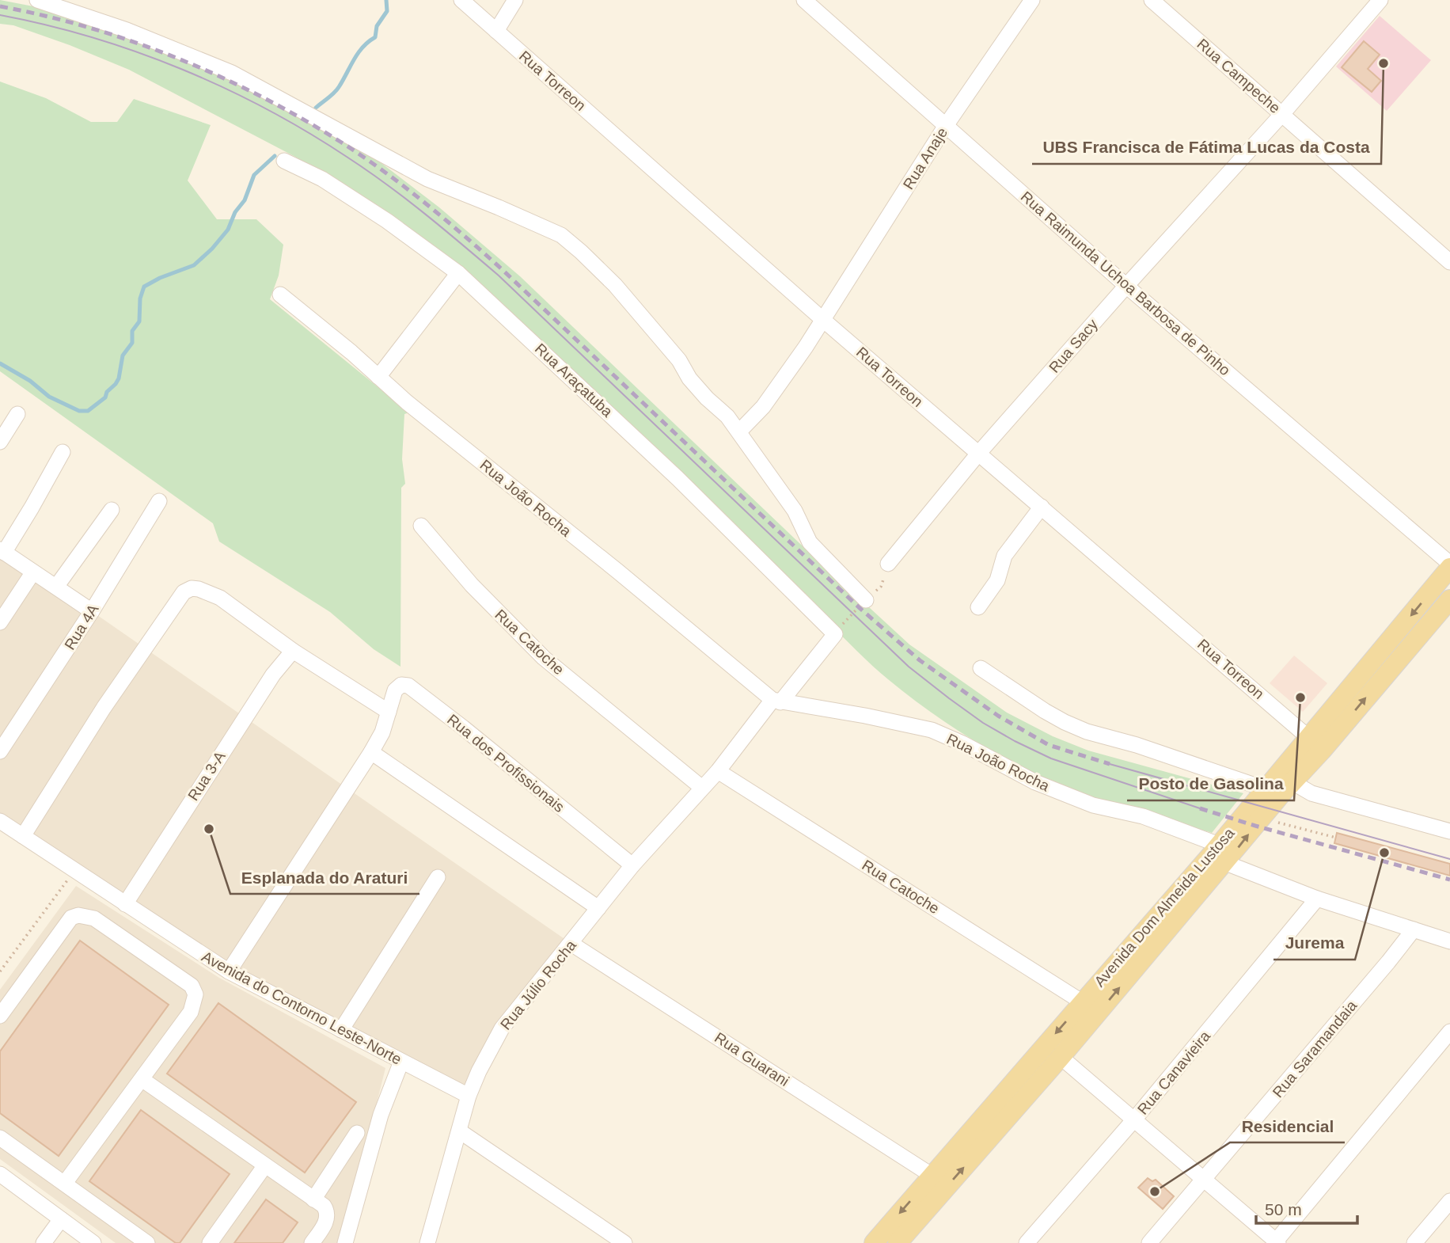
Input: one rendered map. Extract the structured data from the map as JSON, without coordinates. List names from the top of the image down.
{
  "streets": {
    "main road": ["Avenida Dom Almeida Lustosa"],
    "street": [
      "Rua Campeche",
      "Rua Torreon",
      "Rua Anaje",
      "Rua Raimunda Uchoa Barbosa de Pinho",
      "Rua Sacy",
      "Rua Araçatuba",
      "Rua João Rocha",
      "Rua 4A",
      "Rua Catoche",
      "Rua dos Profissionais",
      "Rua 3-A",
      "Rua Júlio Rocha",
      "Avenida do Contorno Leste-Norte",
      "Rua Saramandaia",
      "Rua Guarani",
      "Rua Canavieira"
    ]
  },
  "crossings": [
    ["Rua Campeche", "Rua Sacy"],
    ["Rua Torreon", "Rua Anaje"],
    ["Rua Torreon", "Rua Sacy"],
    ["Rua Torreon", "Avenida Dom Almeida Lustosa"],
    ["Rua Anaje", "Rua Raimunda Uchoa Barbosa de Pinho"],
    ["Rua Raimunda Uchoa Barbosa de Pinho", "Rua Sacy"],
    ["Rua Raimunda Uchoa Barbosa de Pinho", "Avenida Dom Almeida Lustosa"],
    ["Rua João Rocha", "Avenida Dom Almeida Lustosa"],
    ["Rua João Rocha", "Rua Saramandaia"],
    ["Rua João Rocha", "Rua Canavieira"],
    ["Rua Catoche", "Avenida Dom Almeida Lustosa"],
    ["Rua dos Profissionais", "Rua Júlio Rocha"],
    ["Rua dos Profissionais", "Avenida do Contorno Leste-Norte"],
    ["Rua 3-A", "Avenida do Contorno Leste-Norte"],
    ["Avenida Dom Almeida Lustosa", "Rua Guarani"],
    ["Rua Júlio Rocha", "Avenida do Contorno Leste-Norte"],
    ["Rua Júlio Rocha", "Rua Guarani"]
  ],
  "places": [
    "UBS Francisca de Fátima Lucas da Costa",
    "Posto de Gasolina",
    "Esplanada do Araturi",
    "Jurema",
    "Residencial"
  ],
  "scale_bar": "50 m"
}
